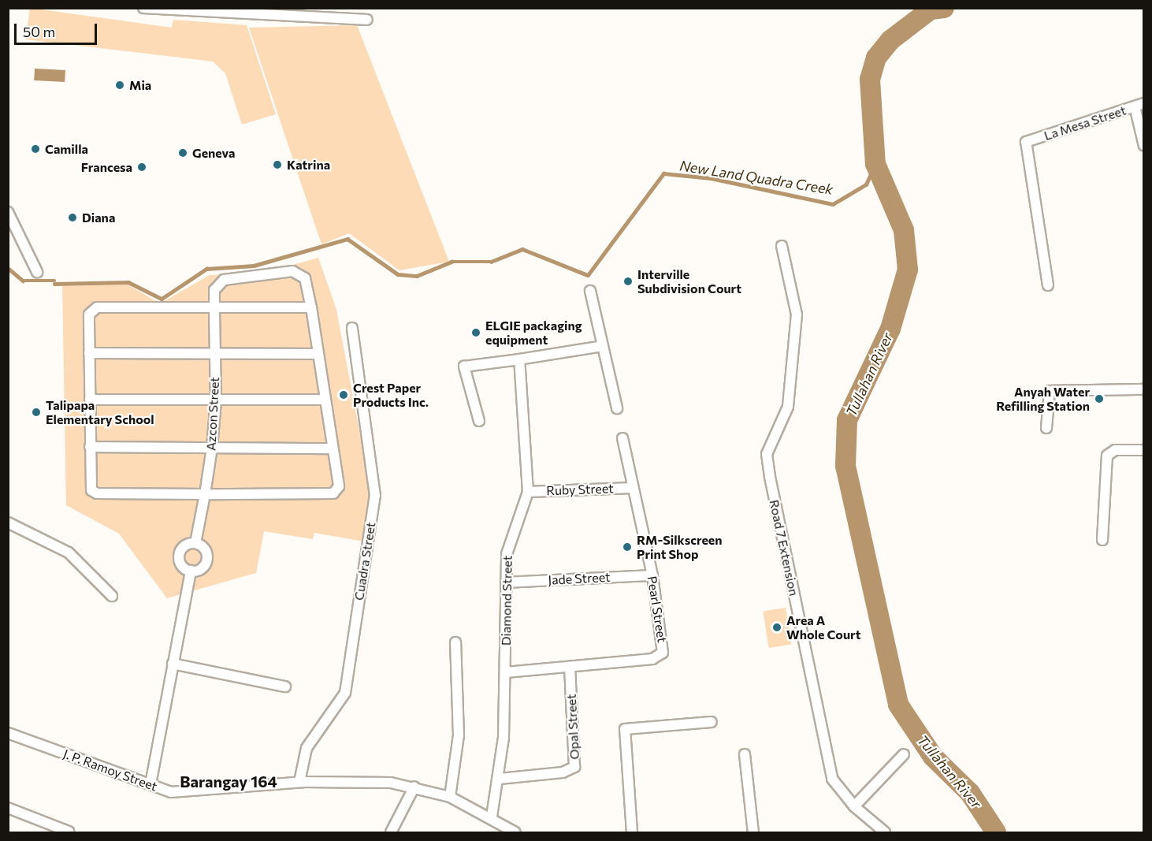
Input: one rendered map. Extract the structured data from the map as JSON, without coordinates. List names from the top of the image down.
{
  "streets": {
    "street": [
      "La Mesa Street",
      "Azcon Street",
      "Ruby Street",
      "Road 7 Extension",
      "Cuadra Street",
      "Jade Street",
      "Diamond Street",
      "Pearl Street",
      "Opal Street",
      "J. P. Ramoy Street"
    ]
  },
  "crossings": [
    ["Ruby Street", "Diamond Street"],
    ["Ruby Street", "Pearl Street"],
    ["Cuadra Street", "J. P. Ramoy Street"],
    ["Jade Street", "Diamond Street"],
    ["Jade Street", "Pearl Street"],
    ["Diamond Street", "Pearl Street"],
    ["Diamond Street", "Opal Street"],
    ["Diamond Street", "J. P. Ramoy Street"],
    ["Pearl Street", "Opal Street"]
  ],
  "districts": ["Barangay 164"],
  "water": ["New Land Quadra Creek", "Tullahan River"],
  "places": [
    "Mia",
    "Camilla",
    "Geneva",
    "Katrina",
    "Francesa",
    "Diana",
    "Interville Subdivision Court",
    "ELGIE packaging equipment",
    "Crest Paper Products Inc.",
    "Anyah Water Refilling Station",
    "Talipapa Elementary School",
    "RM-Silkscreen Print Shop",
    "Area A Whole Court"
  ],
  "scale_bar": "50 m"
}
